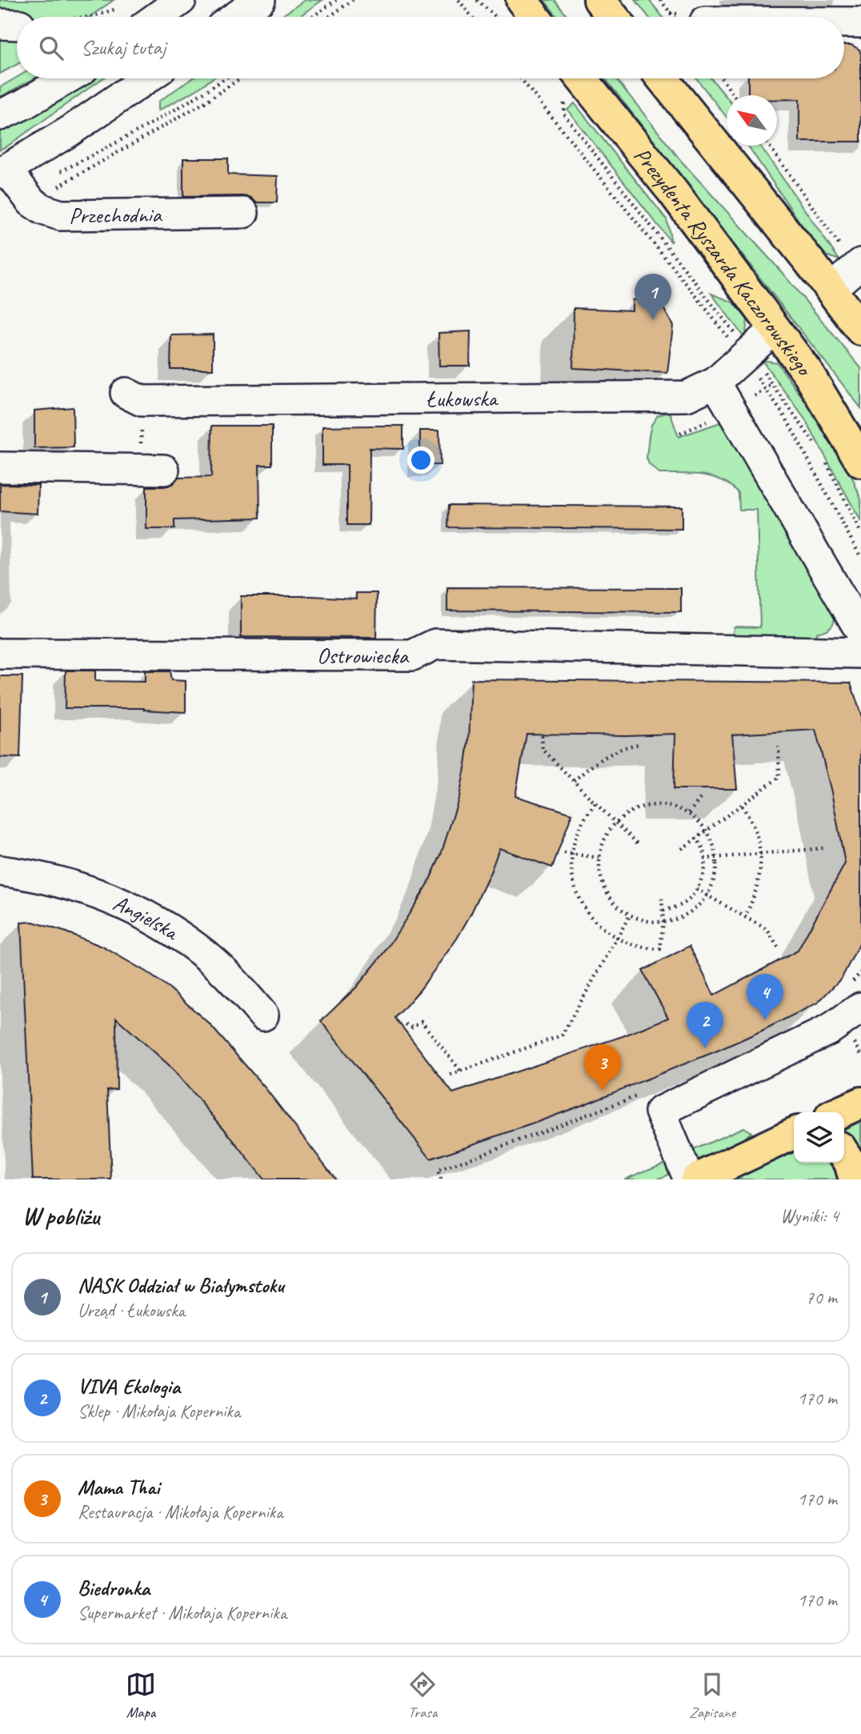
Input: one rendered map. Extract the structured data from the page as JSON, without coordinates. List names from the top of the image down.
{
  "streets": {
    "main road": ["Prezydenta Ryszarda Kaczorowskiego"],
    "street": [
      "Przechodnia",
      "Łukowska",
      "Ostrowiecka",
      "Angielska"
    ]
  },
  "crossings": [
    ["Prezydenta Ryszarda Kaczorowskiego", "Łukowska"]
  ],
  "north": "top left",
  "page": {
    "search": "Szukaj tutaj",
    "pins": [
      "1",
      "4",
      "2",
      "3"
    ],
    "heading": ["W pobliżu", "Wyniki: 4"],
    "list": [
      {
        "mark": "1",
        "name": "NASK Oddział w Białymstoku",
        "note": "Urząd · Łukowska",
        "value": "70 m"
      },
      {
        "mark": "2",
        "name": "VIVA Ekologia",
        "note": "Sklep · Mikołaja Kopernika",
        "value": "170 m"
      },
      {
        "mark": "3",
        "name": "Mama Thai",
        "note": "Restauracja · Mikołaja Kopernika",
        "value": "170 m"
      },
      {
        "mark": "4",
        "name": "Biedronka",
        "note": "Supermarket · Mikołaja Kopernika",
        "value": "170 m"
      }
    ],
    "nav": ["Mapa", "Trasa", "Zapisane"]
  }
}
